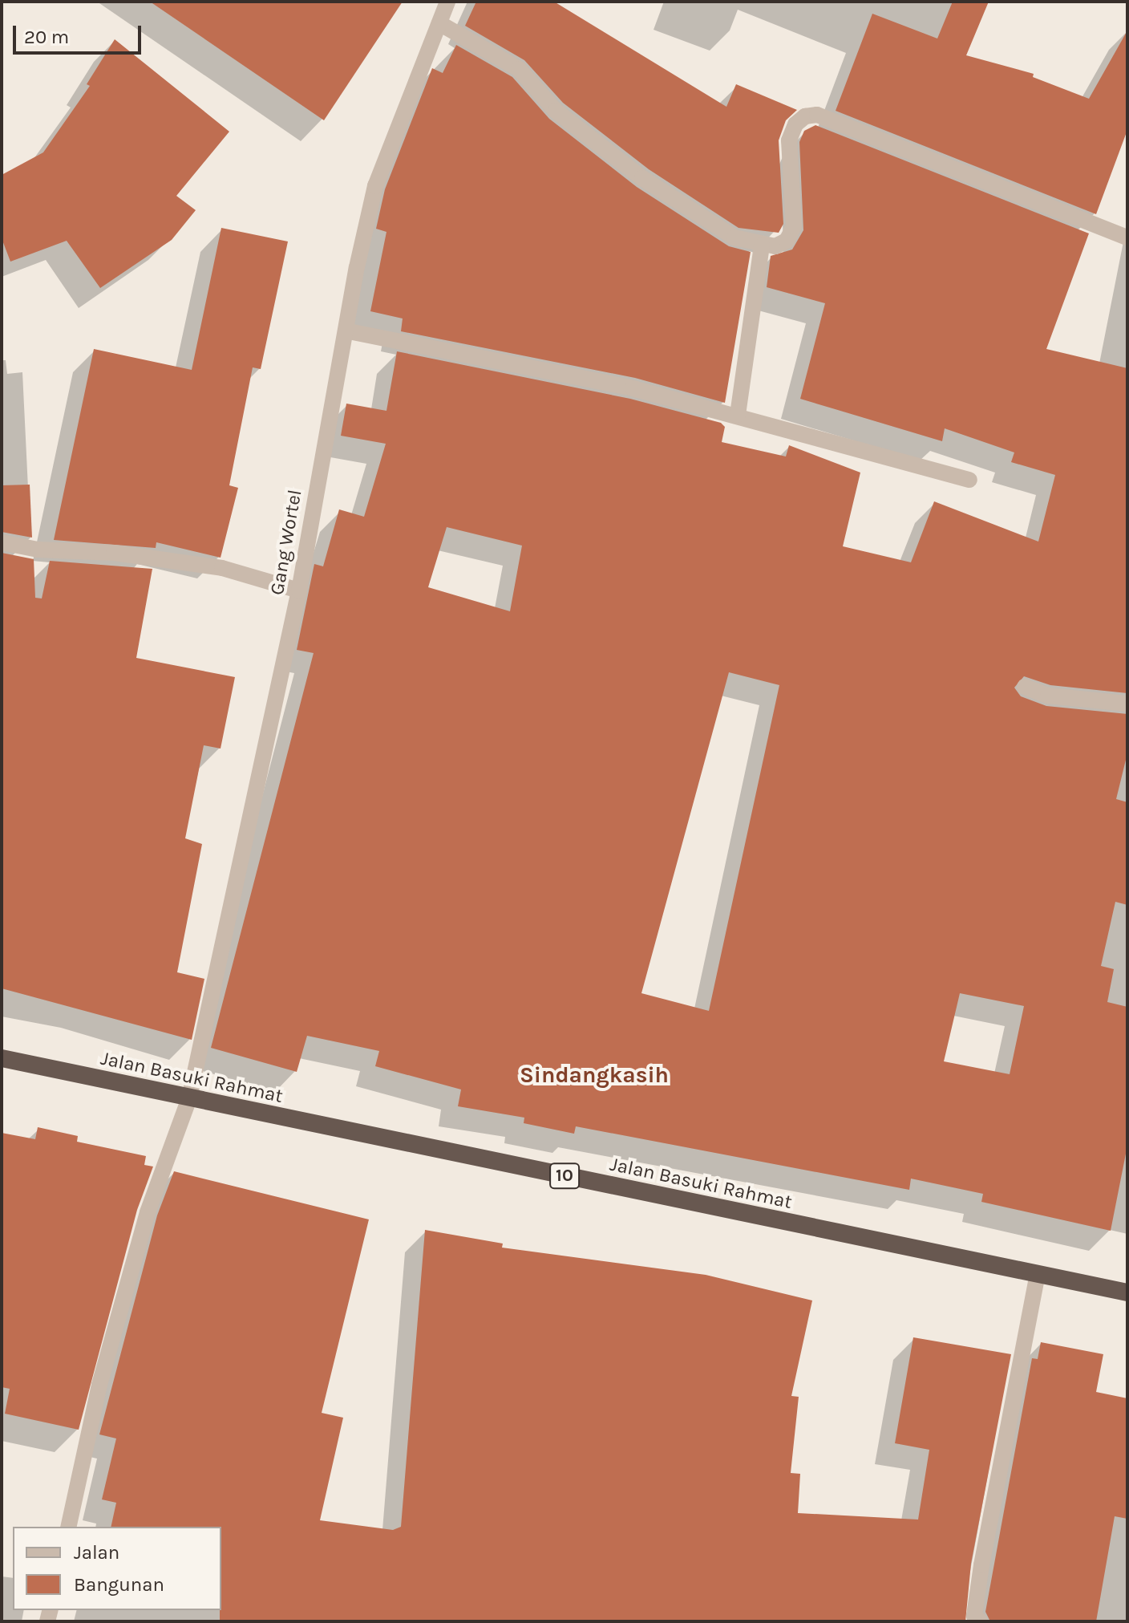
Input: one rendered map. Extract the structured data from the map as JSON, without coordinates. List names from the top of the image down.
{
  "streets": {
    "highway": ["Jalan Basuki Rahmat", "10"],
    "street": ["Gang Wortel"]
  },
  "crossings": [
    ["Gang Wortel", "Jalan Basuki Rahmat"]
  ],
  "districts": ["Sindangkasih"],
  "legend": ["Jalan", "Bangunan"],
  "scale_bar": "20 m"
}
